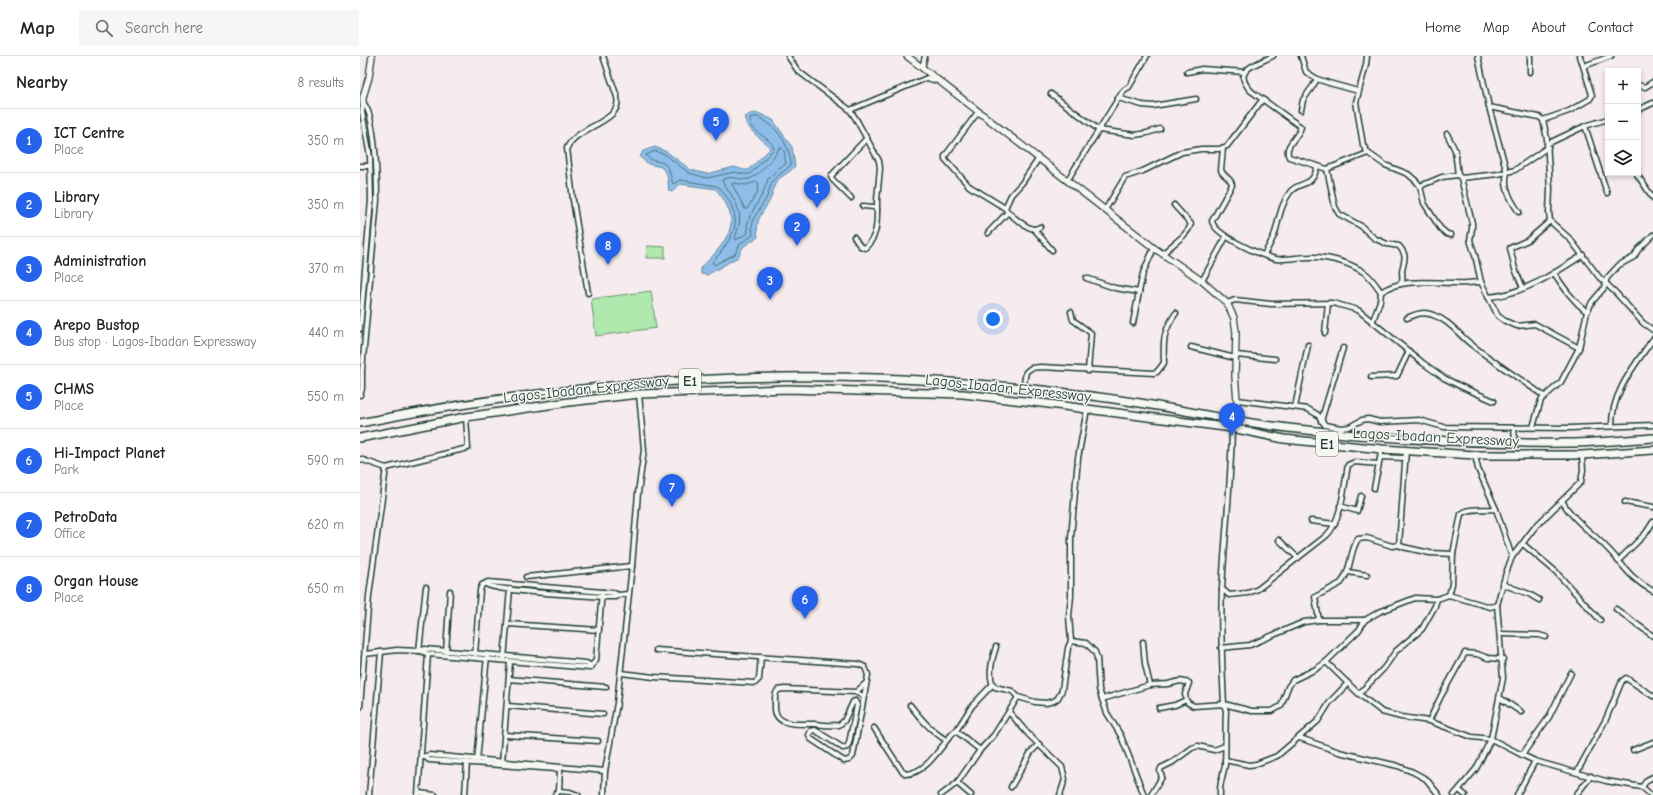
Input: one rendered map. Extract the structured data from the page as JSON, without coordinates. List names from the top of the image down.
{
  "streets": {
    "highway": ["E1", "Lagos-Ibadan Expressway"]
  },
  "page": {
    "header": "Map",
    "search": "Search here",
    "nav": [
      "Home",
      "Map",
      "About",
      "Contact"
    ],
    "heading": ["Nearby", "8 results"],
    "map_buttons": ["+", "−"],
    "list": [
      {
        "mark": "1",
        "name": "ICT Centre",
        "note": "Place",
        "value": "350 m"
      },
      {
        "mark": "2",
        "name": "Library",
        "note": "Library",
        "value": "350 m"
      },
      {
        "mark": "3",
        "name": "Administration",
        "note": "Place",
        "value": "370 m"
      },
      {
        "mark": "4",
        "name": "Arepo Bustop",
        "note": "Bus stop · Lagos-Ibadan Expressway",
        "value": "440 m"
      },
      {
        "mark": "5",
        "name": "CHMS",
        "note": "Place",
        "value": "550 m"
      },
      {
        "mark": "6",
        "name": "Hi-Impact Planet",
        "note": "Park",
        "value": "590 m"
      },
      {
        "mark": "7",
        "name": "PetroData",
        "note": "Office",
        "value": "620 m"
      },
      {
        "mark": "8",
        "name": "Organ House",
        "note": "Place",
        "value": "650 m"
      }
    ],
    "pins": [
      "5",
      "1",
      "2",
      "8",
      "3",
      "4",
      "7",
      "6"
    ]
  }
}
